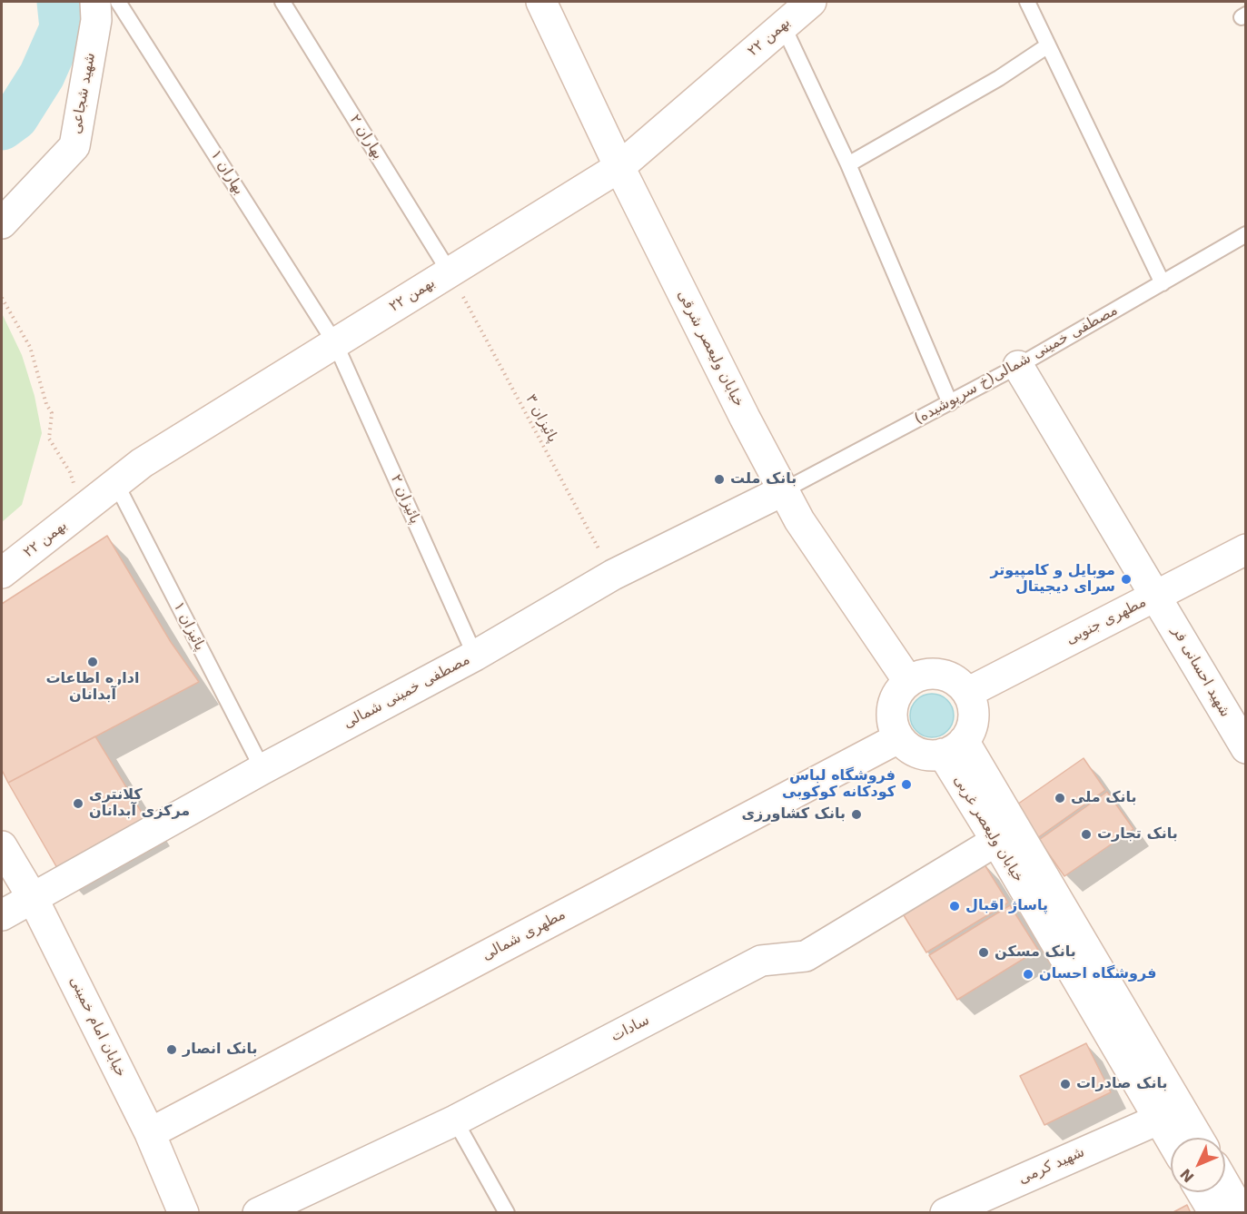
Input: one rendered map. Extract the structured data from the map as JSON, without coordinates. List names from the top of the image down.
{
  "streets": {
    "main road": [
      "۲۲ بهمن",
      "شهید شجاعی",
      "خیابان ولیعصر شرقی",
      "مطهری جنوبی",
      "شهید احسانی فر",
      "مصطفی خمینی شمالی",
      "خیابان ولیعصر غربی",
      "مطهری شمالی",
      "خیابان امام خمینی",
      "سادات",
      "شهید کرمی"
    ],
    "lane": [
      "بهاران ۲",
      "بهاران ۱",
      "مصطفی خمینی شمالی(خ سرپوشیده)",
      "پائیزان ۲",
      "پائیزان ۱"
    ],
    "path": ["پائیزان ۳"]
  },
  "crossings": [
    ["۲۲ بهمن", "بهاران ۲"],
    ["۲۲ بهمن", "بهاران ۱"],
    ["۲۲ بهمن", "خیابان ولیعصر شرقی"],
    ["۲۲ بهمن", "پائیزان ۳"],
    ["۲۲ بهمن", "پائیزان ۲"],
    ["۲۲ بهمن", "پائیزان ۱"],
    ["بهاران ۲", "پائیزان ۳"],
    ["بهاران ۱", "پائیزان ۲"],
    ["خیابان ولیعصر شرقی", "مصطفی خمینی شمالی(خ سرپوشیده)"],
    ["خیابان ولیعصر شرقی", "مطهری جنوبی"],
    ["خیابان ولیعصر شرقی", "مصطفی خمینی شمالی"],
    ["خیابان ولیعصر شرقی", "خیابان ولیعصر غربی"],
    ["خیابان ولیعصر شرقی", "مطهری شمالی"],
    ["مصطفی خمینی شمالی(خ سرپوشیده)", "شهید احسانی فر"],
    ["مصطفی خمینی شمالی(خ سرپوشیده)", "مصطفی خمینی شمالی"],
    ["پائیزان ۳", "مصطفی خمینی شمالی"],
    ["پائیزان ۲", "مصطفی خمینی شمالی"],
    ["مطهری جنوبی", "شهید احسانی فر"],
    ["مطهری جنوبی", "خیابان ولیعصر غربی"],
    ["مطهری جنوبی", "مطهری شمالی"],
    ["پائیزان ۱", "مصطفی خمینی شمالی"],
    ["مصطفی خمینی شمالی", "خیابان امام خمینی"],
    ["خیابان ولیعصر غربی", "مطهری شمالی"],
    ["خیابان ولیعصر غربی", "سادات"],
    ["خیابان ولیعصر غربی", "شهید کرمی"],
    ["مطهری شمالی", "خیابان امام خمینی"]
  ],
  "places": [
    "بانک ملت",
    "موبایل و کامپیوتر سرای دیجیتال",
    "اداره اطاعات آبدانان",
    "فروشگاه لباس کودکانه کوکوبی",
    "بانک ملی",
    "کلانتری مرکزی آبدانان",
    "بانک کشاورزی",
    "بانک تجارت",
    "پاساژ اقبال",
    "بانک مسکن",
    "فروشگاه احسان",
    "بانک انصار",
    "بانک صادرات"
  ],
  "north": "bottom left"
}
